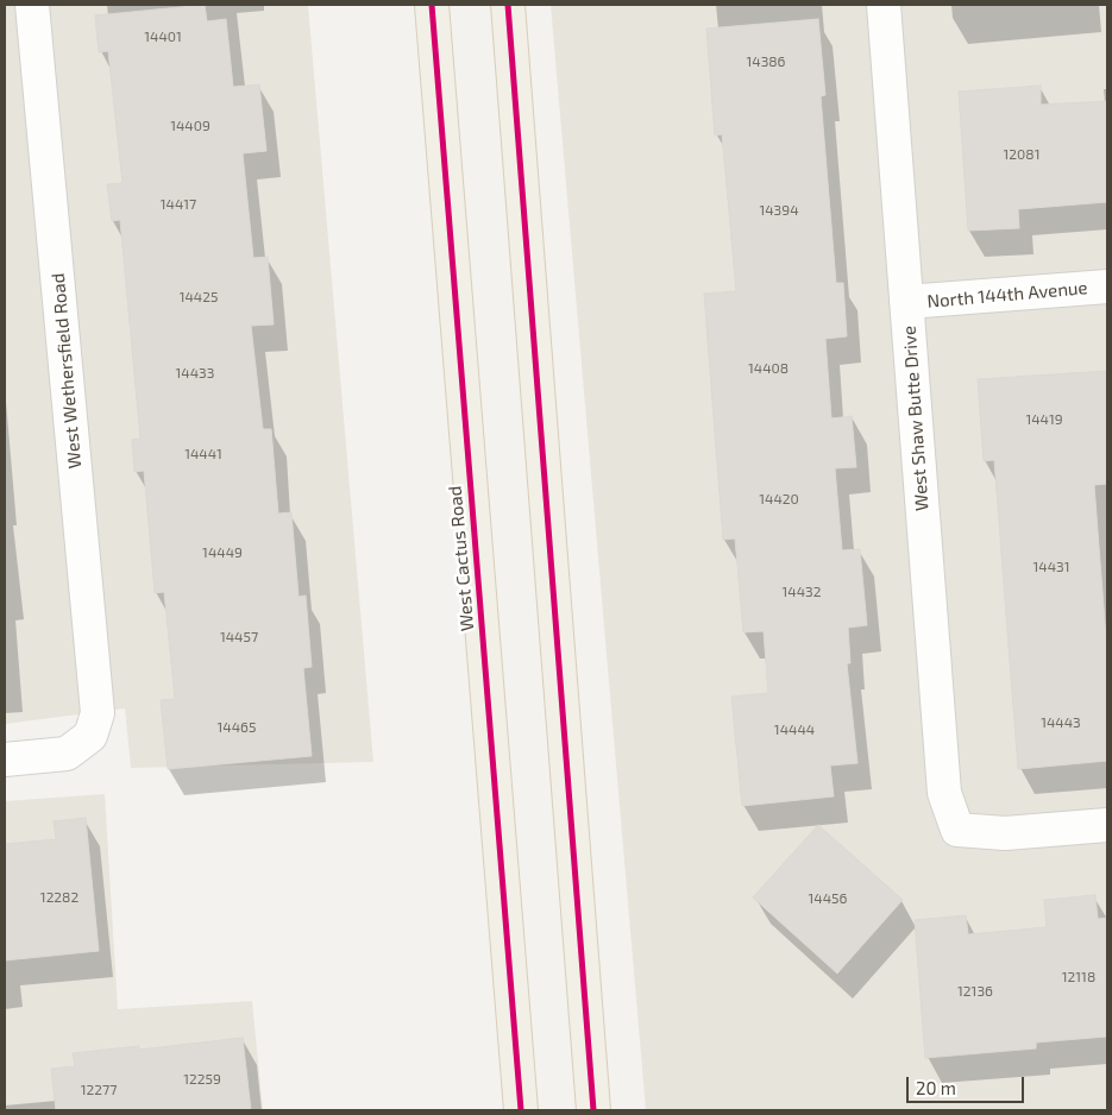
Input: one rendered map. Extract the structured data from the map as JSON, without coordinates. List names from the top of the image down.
{
  "streets": {
    "main road": ["West Cactus Road"],
    "street": ["North 144th Avenue", "West Wethersfield Road", "West Shaw Butte Drive"]
  },
  "crossings": [
    ["North 144th Avenue", "West Shaw Butte Drive"]
  ],
  "house_numbers": [
    "14401",
    "14386",
    "14409",
    "12081",
    "14417",
    "14394",
    "14425",
    "14408",
    "14433",
    "14419",
    "14441",
    "14420",
    "14449",
    "14431",
    "14432",
    "14457",
    "14443",
    "14465",
    "14444",
    "12282",
    "14456",
    "12118",
    "12136",
    "12259",
    "12277"
  ],
  "scale_bar": "20 m"
}
